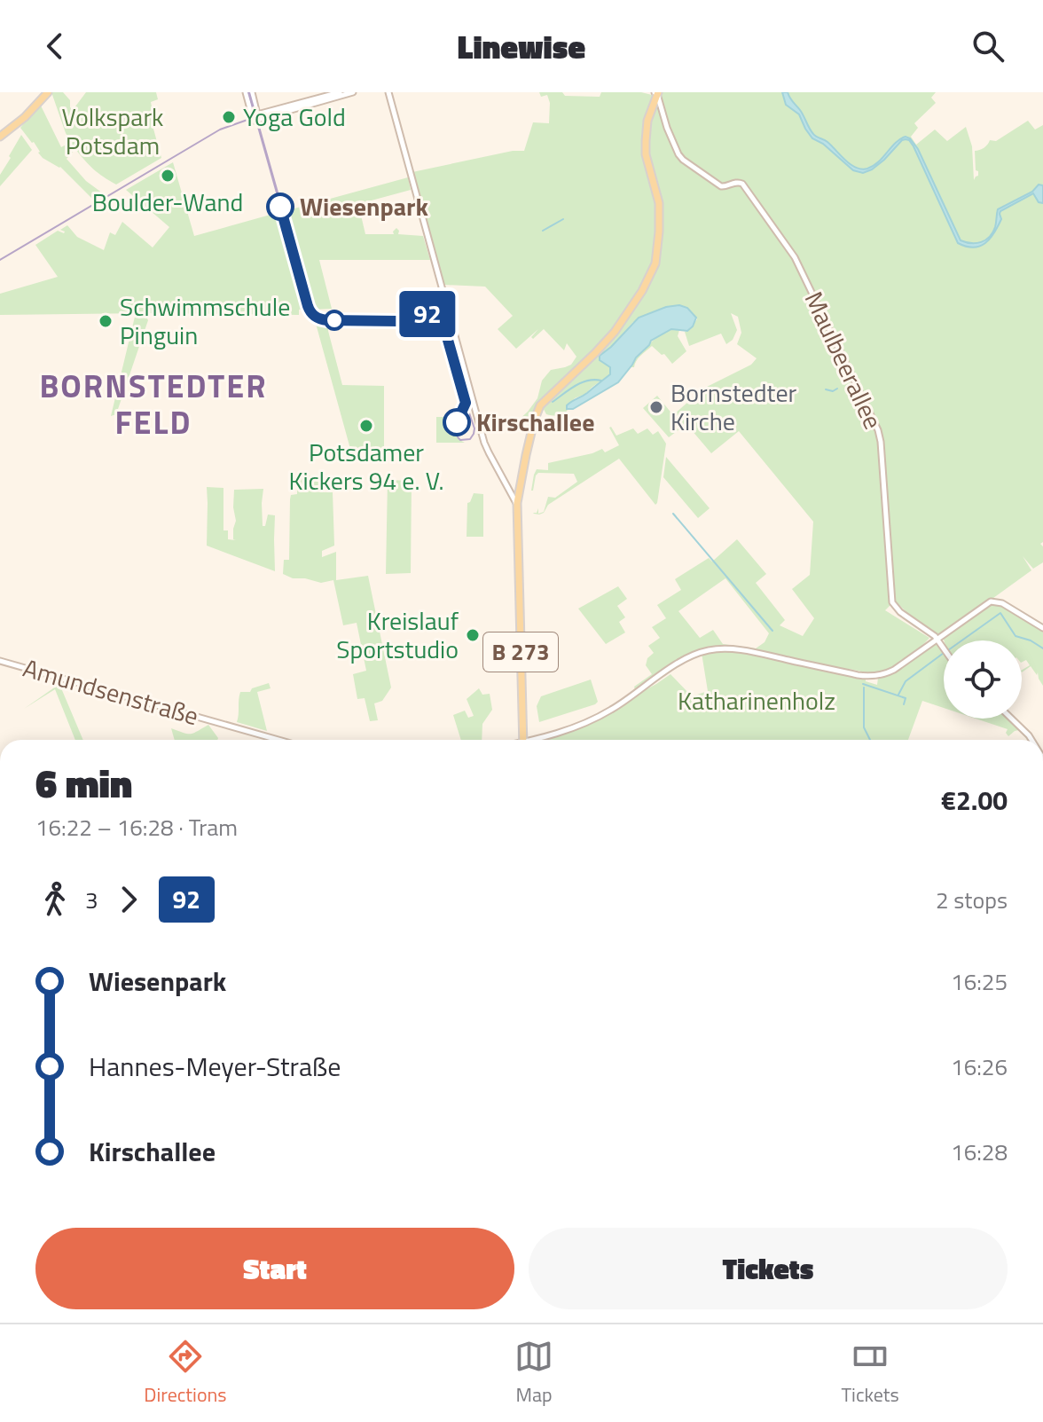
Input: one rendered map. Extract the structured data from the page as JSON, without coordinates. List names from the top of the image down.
{
  "streets": {
    "main road": ["B 273"],
    "street": ["Maulbeerallee", "Amundsenstraße"]
  },
  "districts": ["BORNSTEDTER FELD"],
  "parks": ["Volkspark Potsdam", "Katharinenholz"],
  "places": [
    "Yoga Gold",
    "Boulder-Wand",
    "Wiesenpark",
    "Schwimmschule Pinguin",
    "Bornstedter Kirche",
    "Kirschallee",
    "Potsdamer Kickers 94 e. V.",
    "Kreislauf Sportstudio"
  ],
  "lines": ["tram line 92"],
  "page": {
    "header": "Linewise",
    "on_map": "92",
    "heading": ["6 min", "16:22 – 16:28 · Tram", "€2.00"],
    "legs": ["3", "92", "2 stops"],
    "list": [
      {
        "name": "Wiesenpark",
        "value": "16:25"
      },
      {
        "name": "Hannes-Meyer-Straße",
        "value": "16:26"
      },
      {
        "name": "Kirschallee",
        "value": "16:28"
      }
    ],
    "buttons": ["Start", "Tickets"],
    "tabs": ["Directions", "Map", "Tickets"]
  }
}
